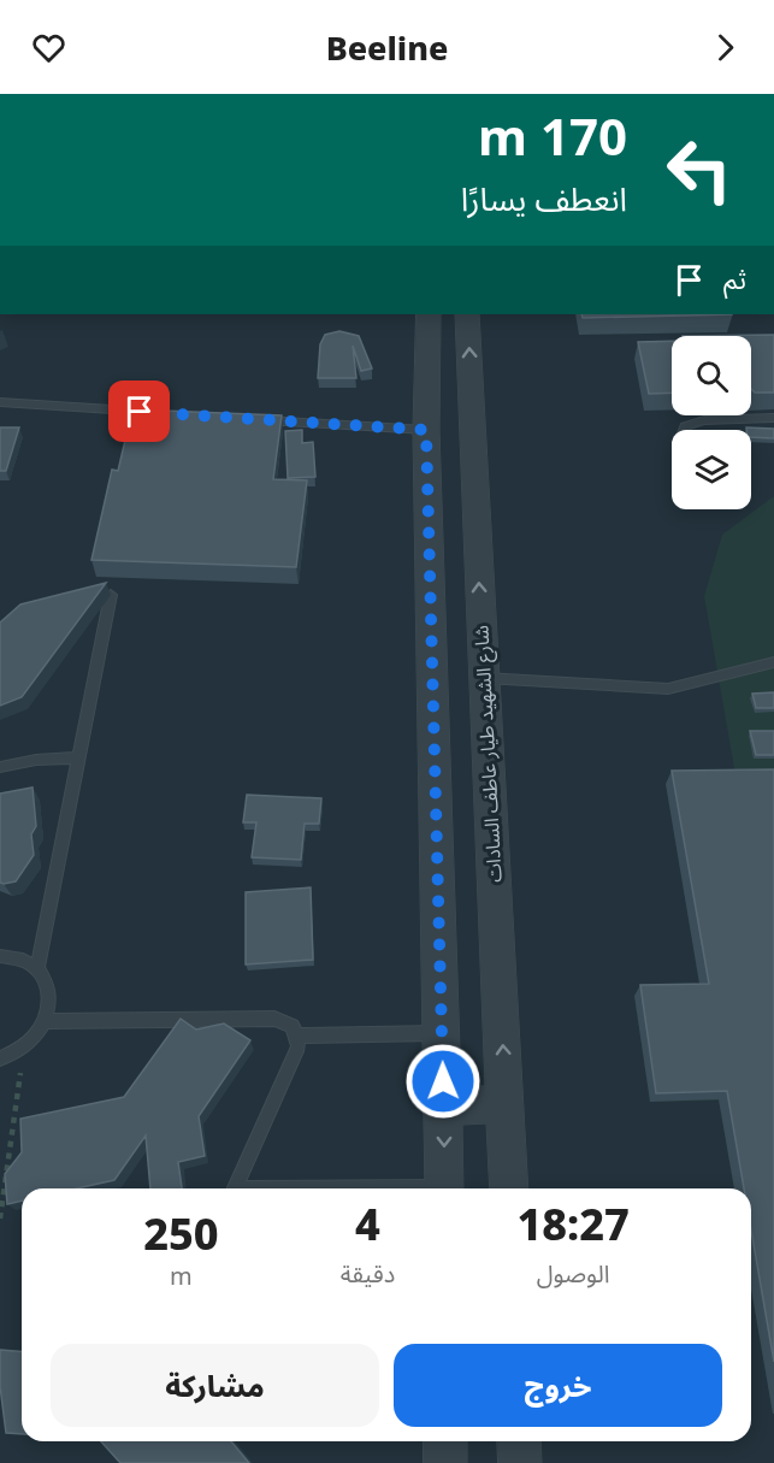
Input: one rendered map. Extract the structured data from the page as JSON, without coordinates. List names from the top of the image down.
{
  "streets": {
    "street": ["شارع الشهيد طيار عاطف السادات"]
  },
  "page": {
    "header": "Beeline",
    "turn": ["170 m", "انعطف يسارًا"],
    "then": "ثم",
    "eta": [
      "18:27",
      "الوصول",
      "4",
      "دقيقة",
      "250",
      "m"
    ],
    "buttons": ["خروج", "مشاركة"]
  }
}
